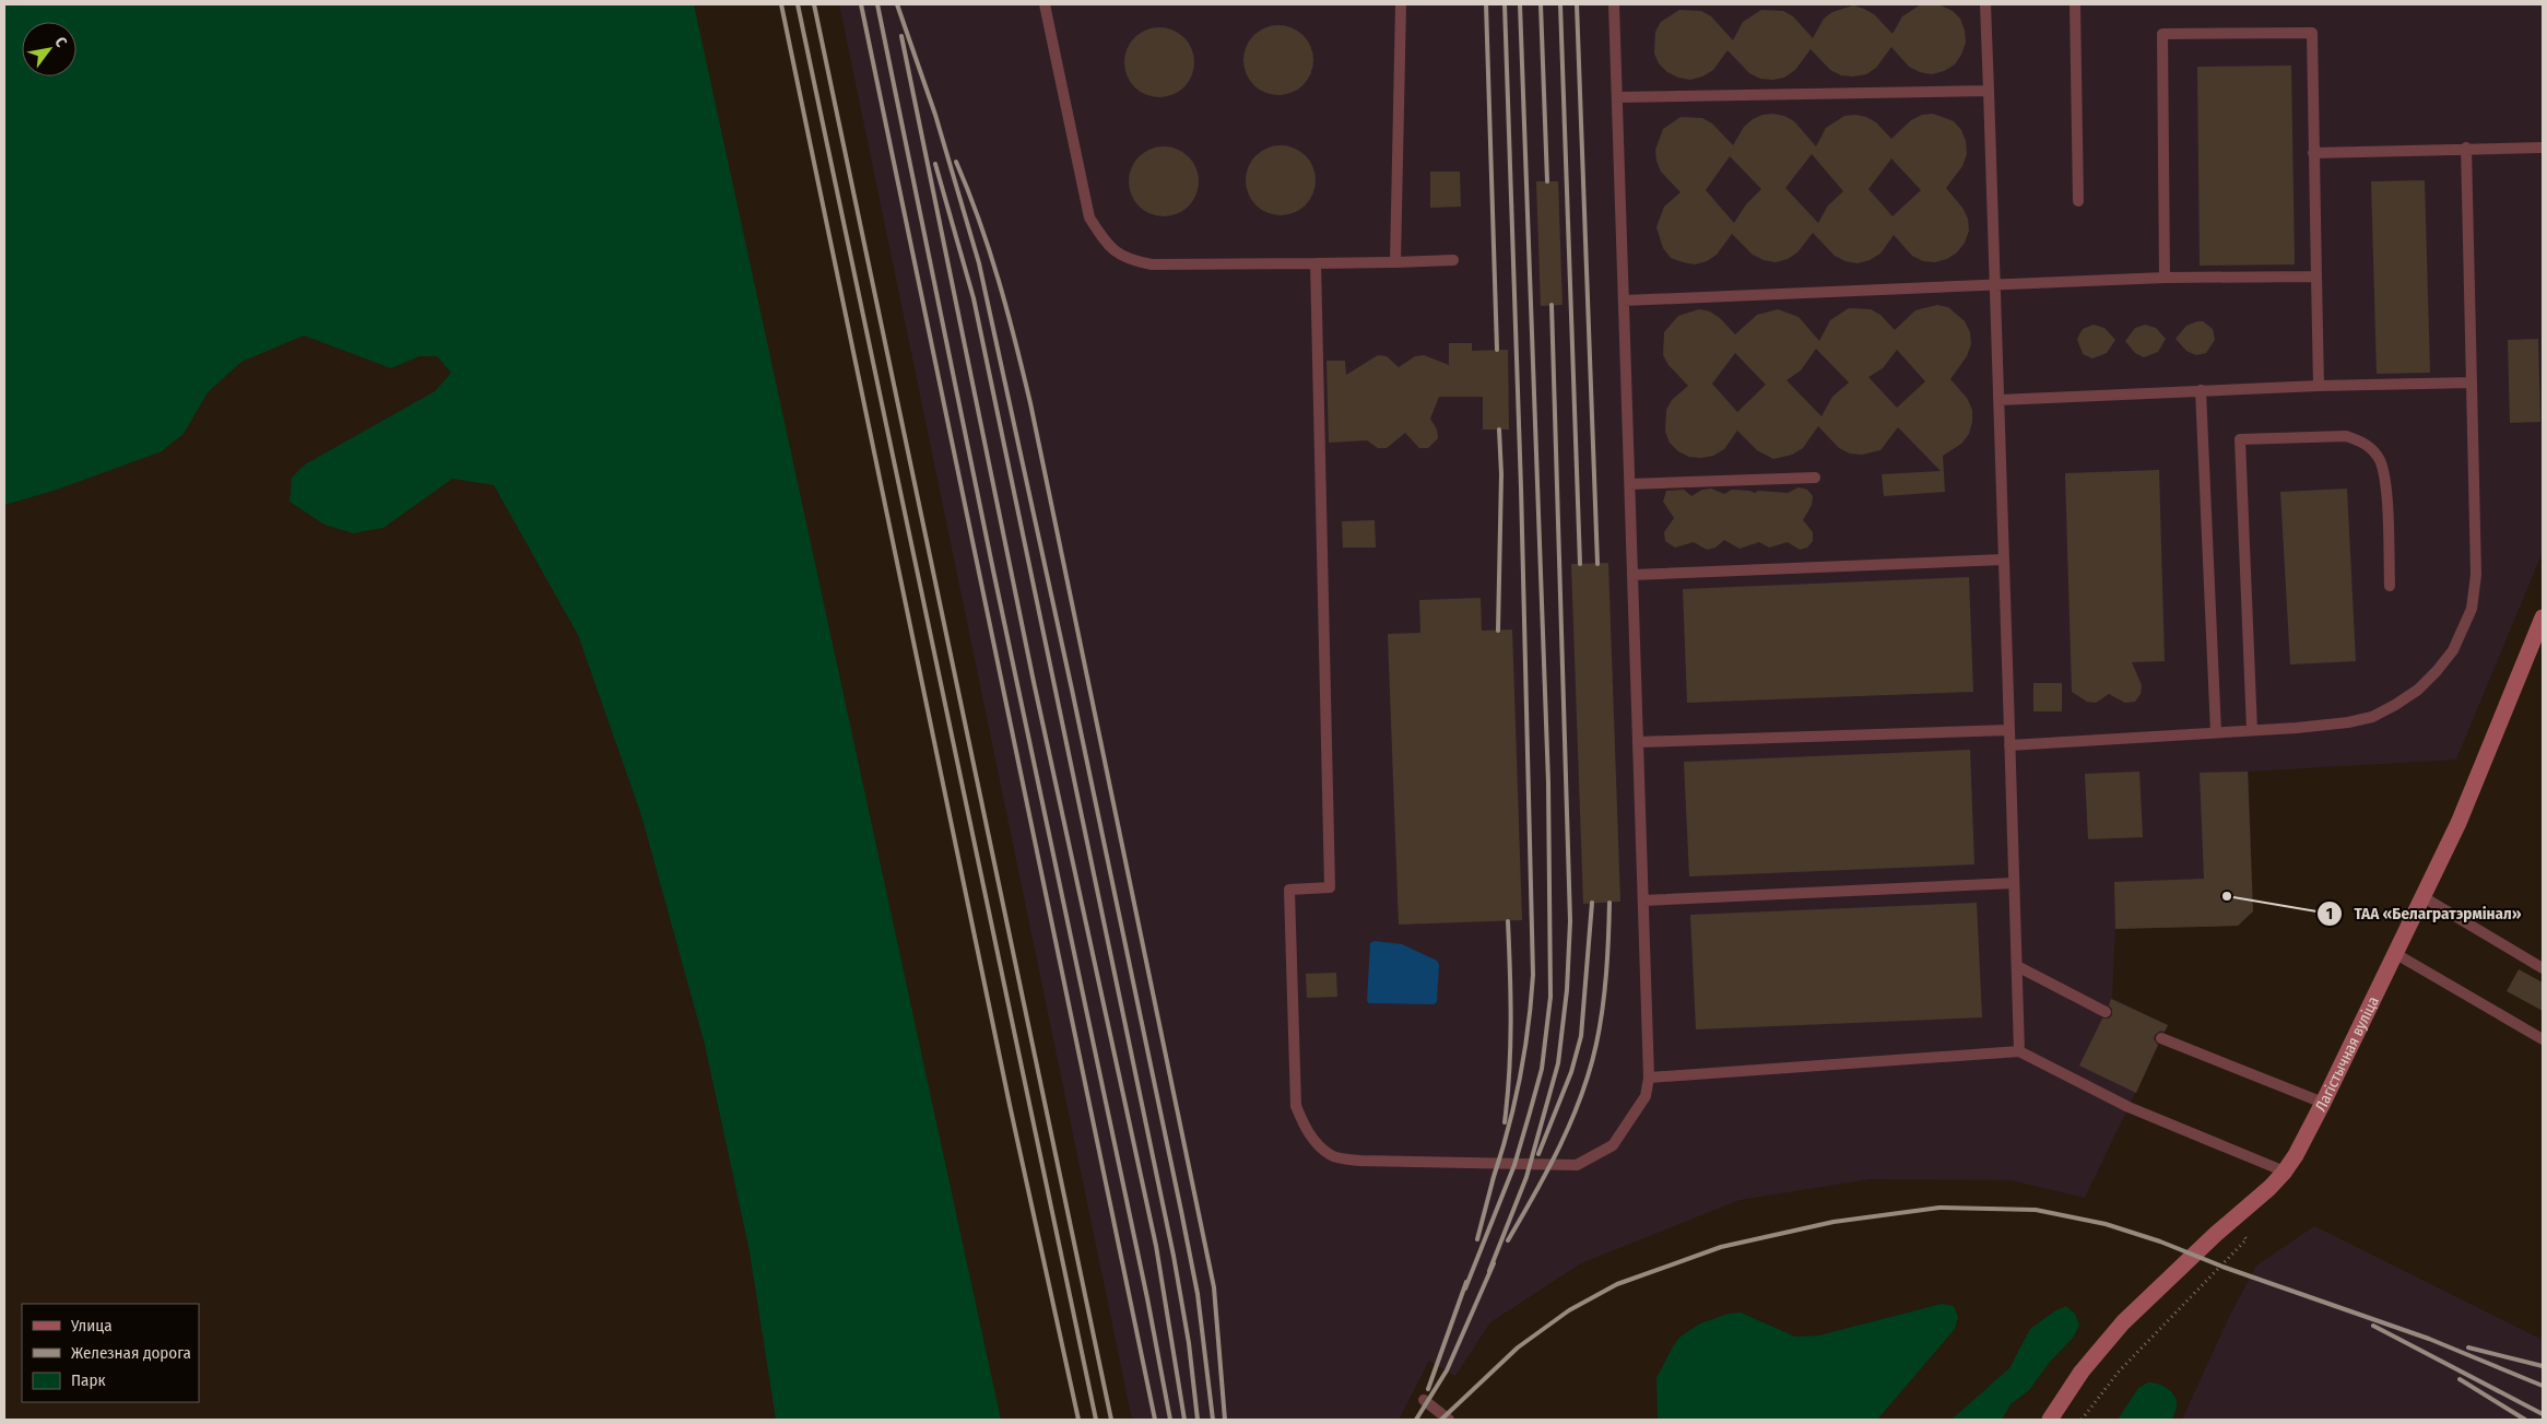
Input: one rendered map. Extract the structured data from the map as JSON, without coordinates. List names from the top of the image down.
{
  "streets": {
    "street": ["Лагістычная вуліца"]
  },
  "places": ["ТАА «Белагратэрмінал»"],
  "legend": ["Улица", "Железная дорога", "Парк"],
  "north": "top right"
}
